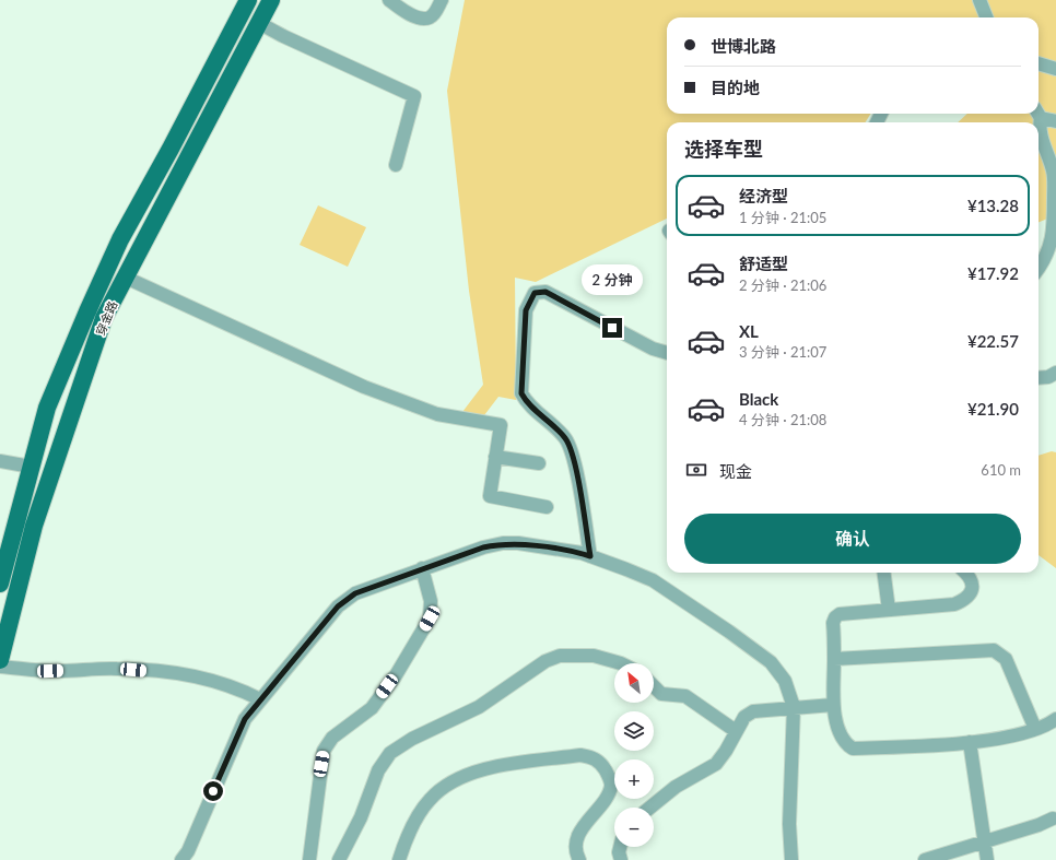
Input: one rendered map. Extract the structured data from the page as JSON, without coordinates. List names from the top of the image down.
{
  "streets": {
    "main road": ["穿金路"]
  },
  "north": "top left",
  "page": {
    "banner": ["世博北路", "目的地"],
    "heading": "选择车型",
    "list": [
      {
        "name": "经济型",
        "note": "1 分钟 · 21:05",
        "value": "¥13.28"
      },
      {
        "name": "舒适型",
        "note": "2 分钟 · 21:06",
        "value": "¥17.92"
      },
      {
        "name": "XL",
        "note": "3 分钟 · 21:07",
        "value": "¥22.57"
      },
      {
        "name": "Black",
        "note": "4 分钟 · 21:08",
        "value": "¥21.90"
      }
    ],
    "bubble": "2 分钟",
    "pay": ["现金", "610 m"],
    "buttons": "确认",
    "map_buttons": ["+", "−"]
  }
}
